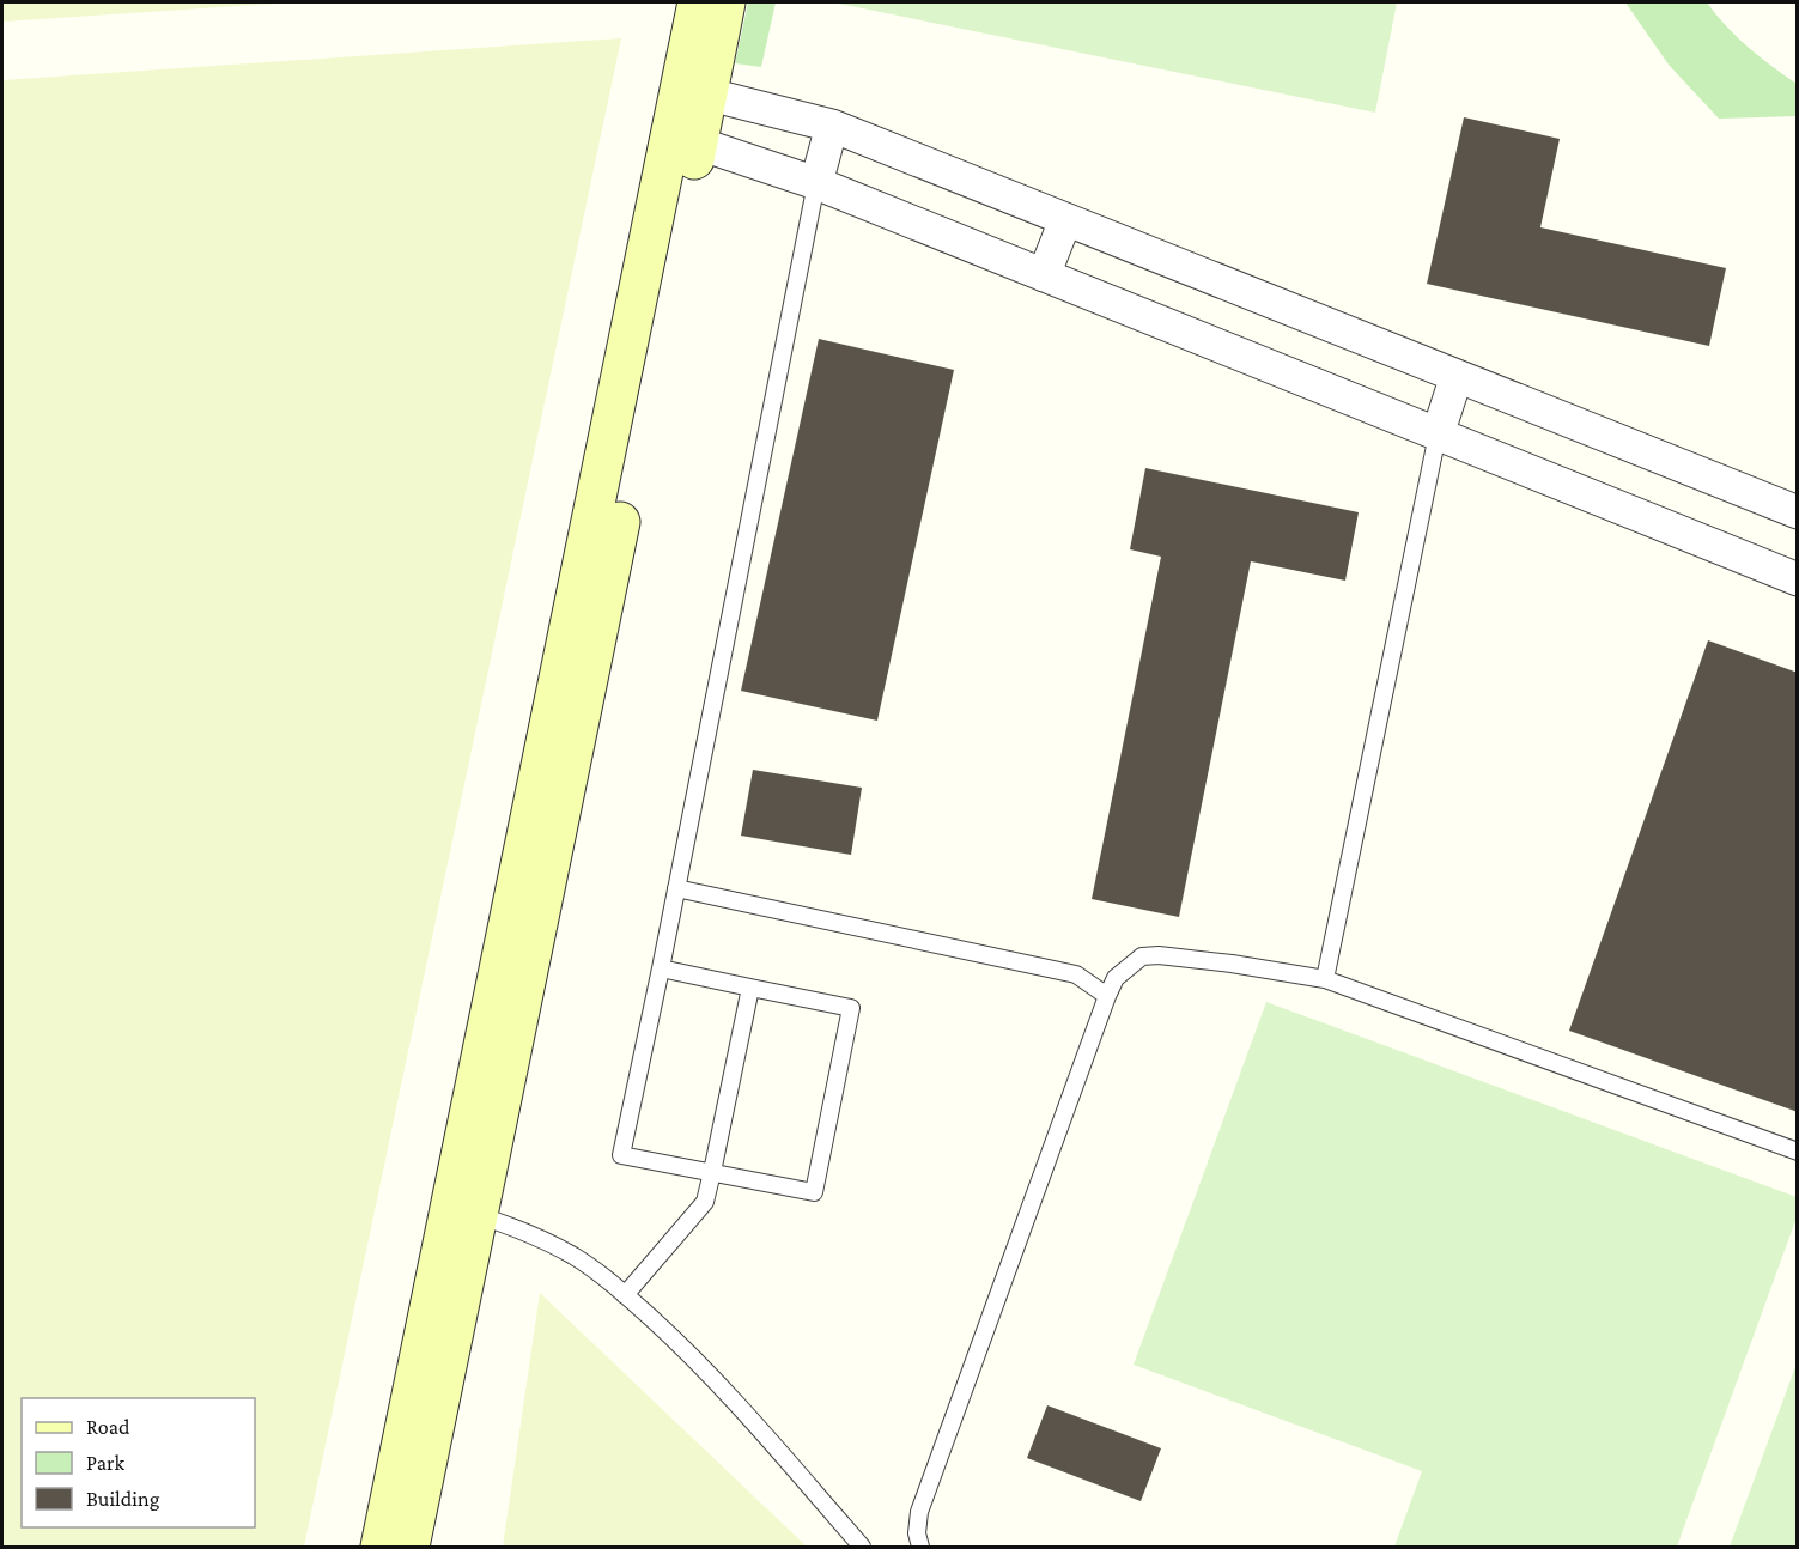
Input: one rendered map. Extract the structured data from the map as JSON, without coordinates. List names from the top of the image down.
{
  "legend": ["Road", "Park", "Building"]
}
